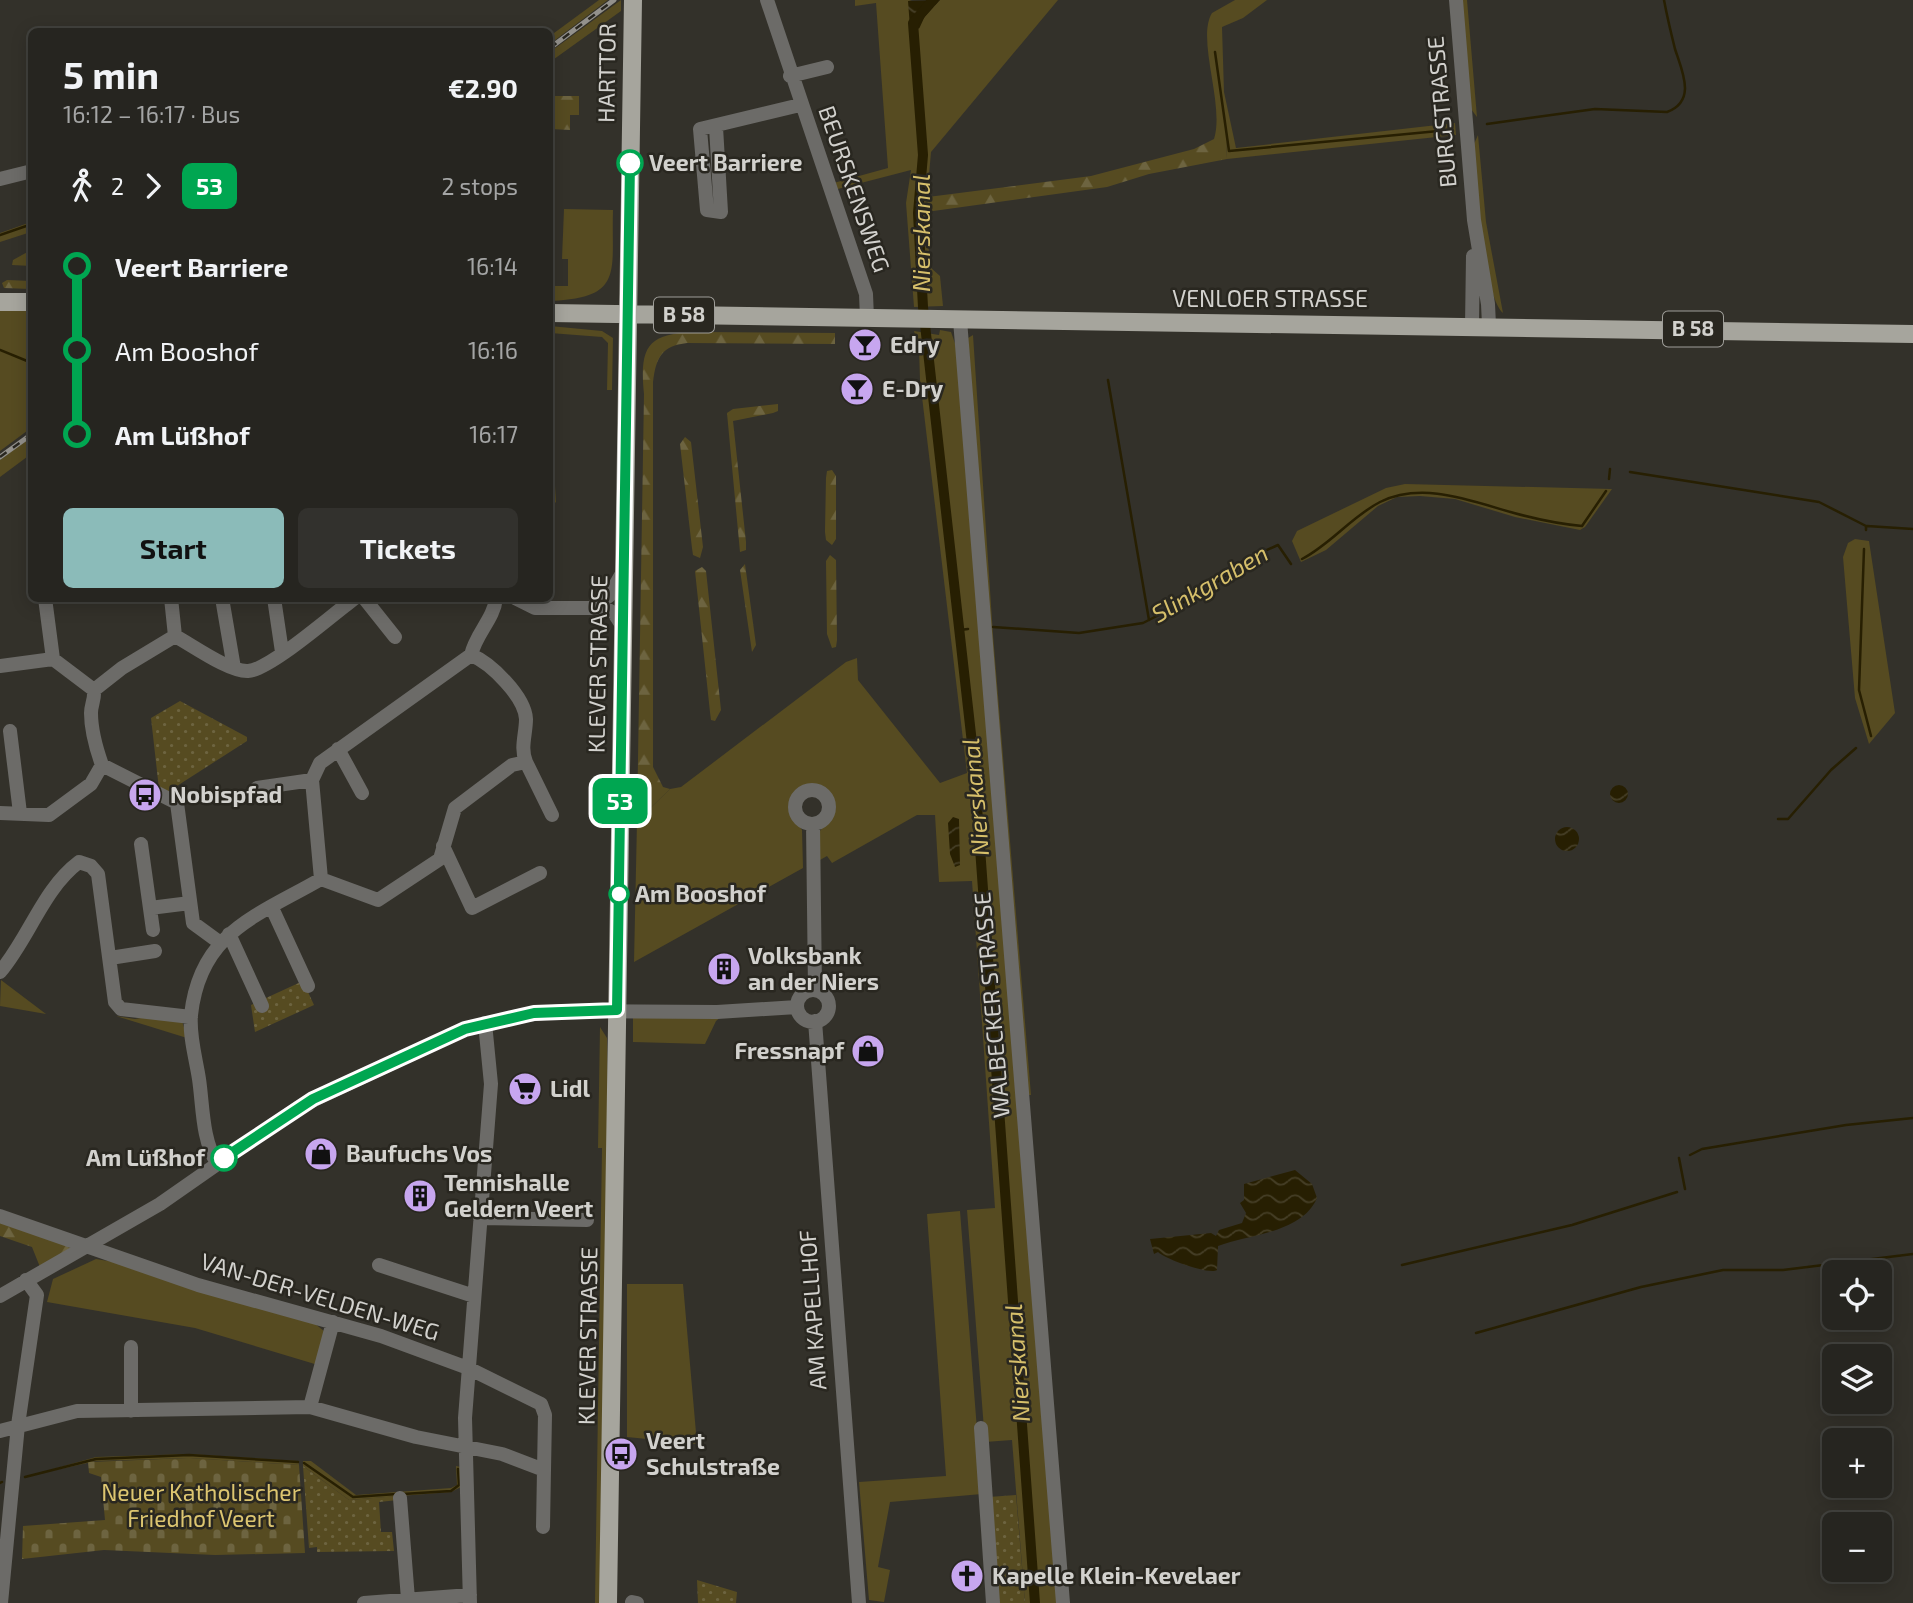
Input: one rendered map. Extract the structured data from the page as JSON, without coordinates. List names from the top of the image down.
{
  "streets": {
    "main road": [
      "HARTTOR",
      "VENLOER STRASSE",
      "B 58",
      "KLEVER STRASSE"
    ],
    "street": [
      "BURGSTRASSE",
      "BEURSKENSWEG",
      "WALBECKER STRASSE",
      "VAN-DER-VELDEN-WEG",
      "AM KAPELLHOF"
    ]
  },
  "crossings": [
    ["HARTTOR", "VENLOER STRASSE"],
    ["HARTTOR", "KLEVER STRASSE"],
    ["BURGSTRASSE", "VENLOER STRASSE"],
    ["BEURSKENSWEG", "VENLOER STRASSE"],
    ["VENLOER STRASSE", "KLEVER STRASSE"],
    ["VENLOER STRASSE", "WALBECKER STRASSE"]
  ],
  "water": ["Nierskanal", "Slinkgraben"],
  "parks": ["Neuer Katholischer Friedhof Veert"],
  "places": {
    "other": ["Veert Barriere", "Am Booshof", "Am Lüßhof"],
    "bar": ["Edry", "E-Dry"],
    "bus stop": ["Nobispfad", "Veert Schulstraße"],
    "building": ["Volksbank an der Niers", "Tennishalle Geldern Veert"],
    "shop": ["Fressnapf", "Baufuchs Vos"],
    "supermarket": ["Lidl"],
    "church": ["Kapelle Klein-Kevelaer"]
  },
  "lines": ["bus line 53"],
  "page": {
    "on_map": "53",
    "heading": ["5 min", "16:12 – 16:17 · Bus", "€2.90"],
    "legs": ["2", "53", "2 stops"],
    "list": [
      {
        "name": "Veert Barriere",
        "value": "16:14"
      },
      {
        "name": "Am Booshof",
        "value": "16:16"
      },
      {
        "name": "Am Lüßhof",
        "value": "16:17"
      }
    ],
    "buttons": ["Start", "Tickets"],
    "map_buttons": ["+", "−"]
  }
}
